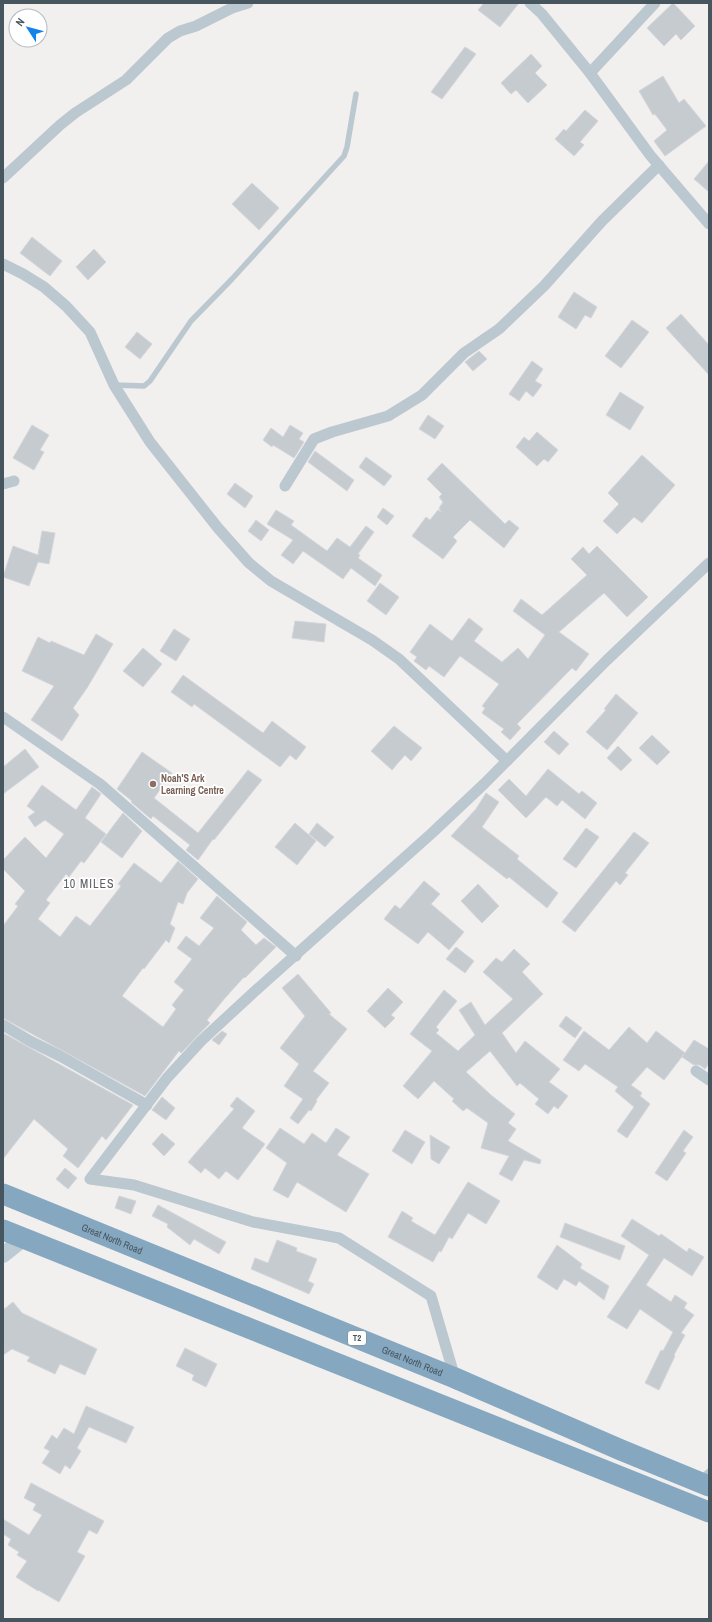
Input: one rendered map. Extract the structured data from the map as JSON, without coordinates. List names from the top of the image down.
{
  "streets": {
    "highway": ["Great North Road", "T2"]
  },
  "districts": ["10 MILES"],
  "places": ["Noah'S Ark Learning Centre"],
  "north": "top left"
}
